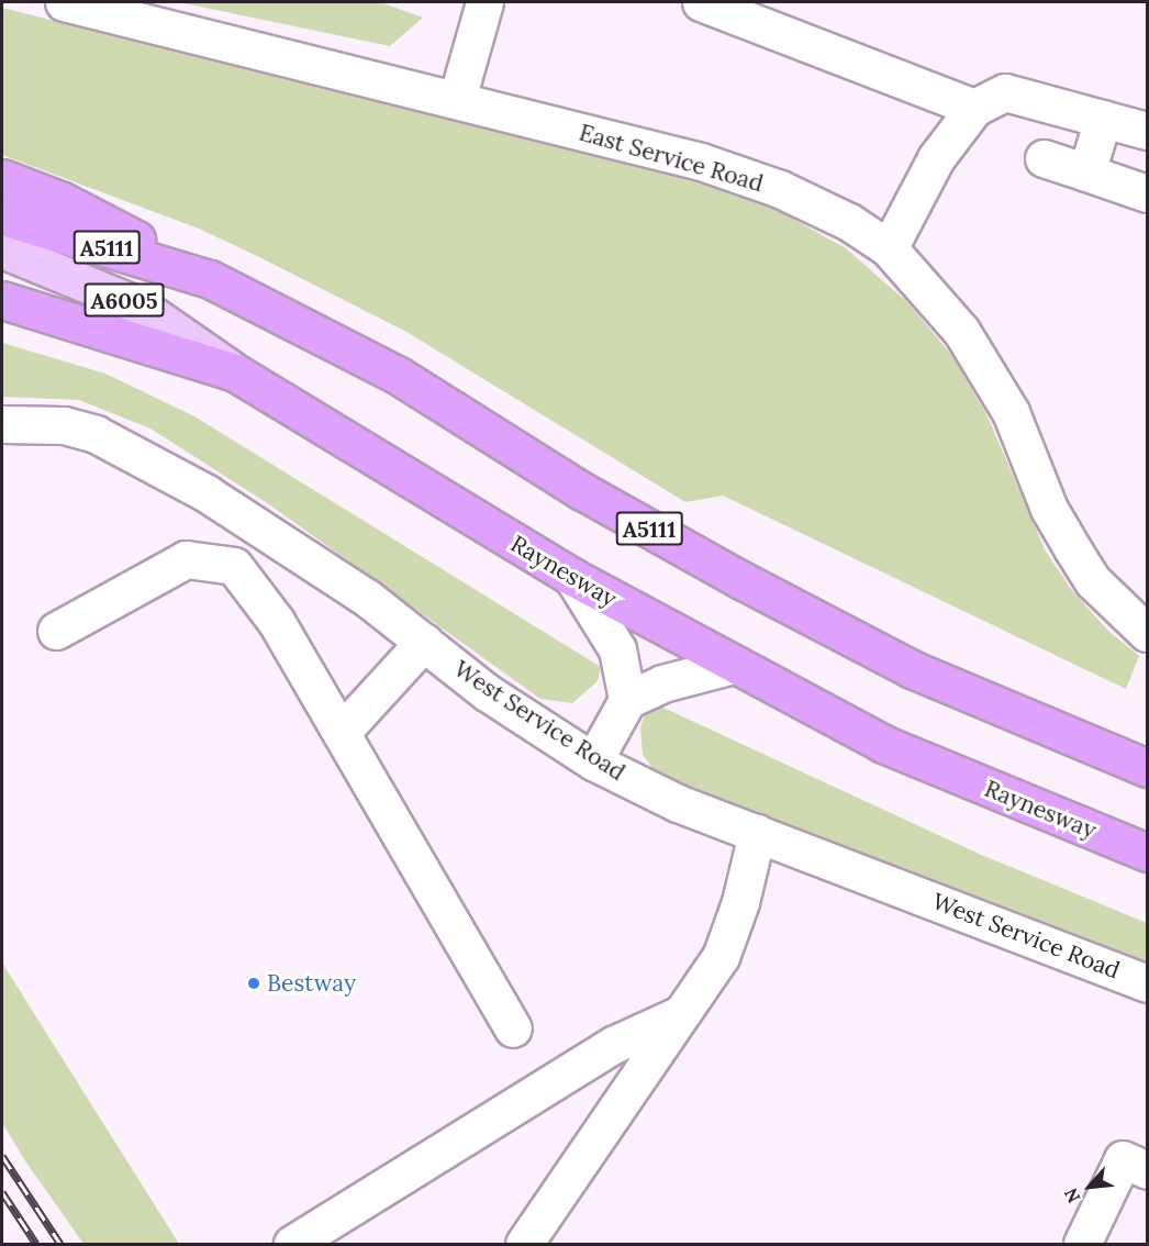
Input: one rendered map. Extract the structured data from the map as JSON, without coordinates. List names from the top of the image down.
{
  "streets": {
    "highway": ["A5111", "Raynesway"],
    "main road": ["A6005"],
    "street": ["East Service Road", "West Service Road"]
  },
  "places": ["Bestway"],
  "north": "bottom left"
}
